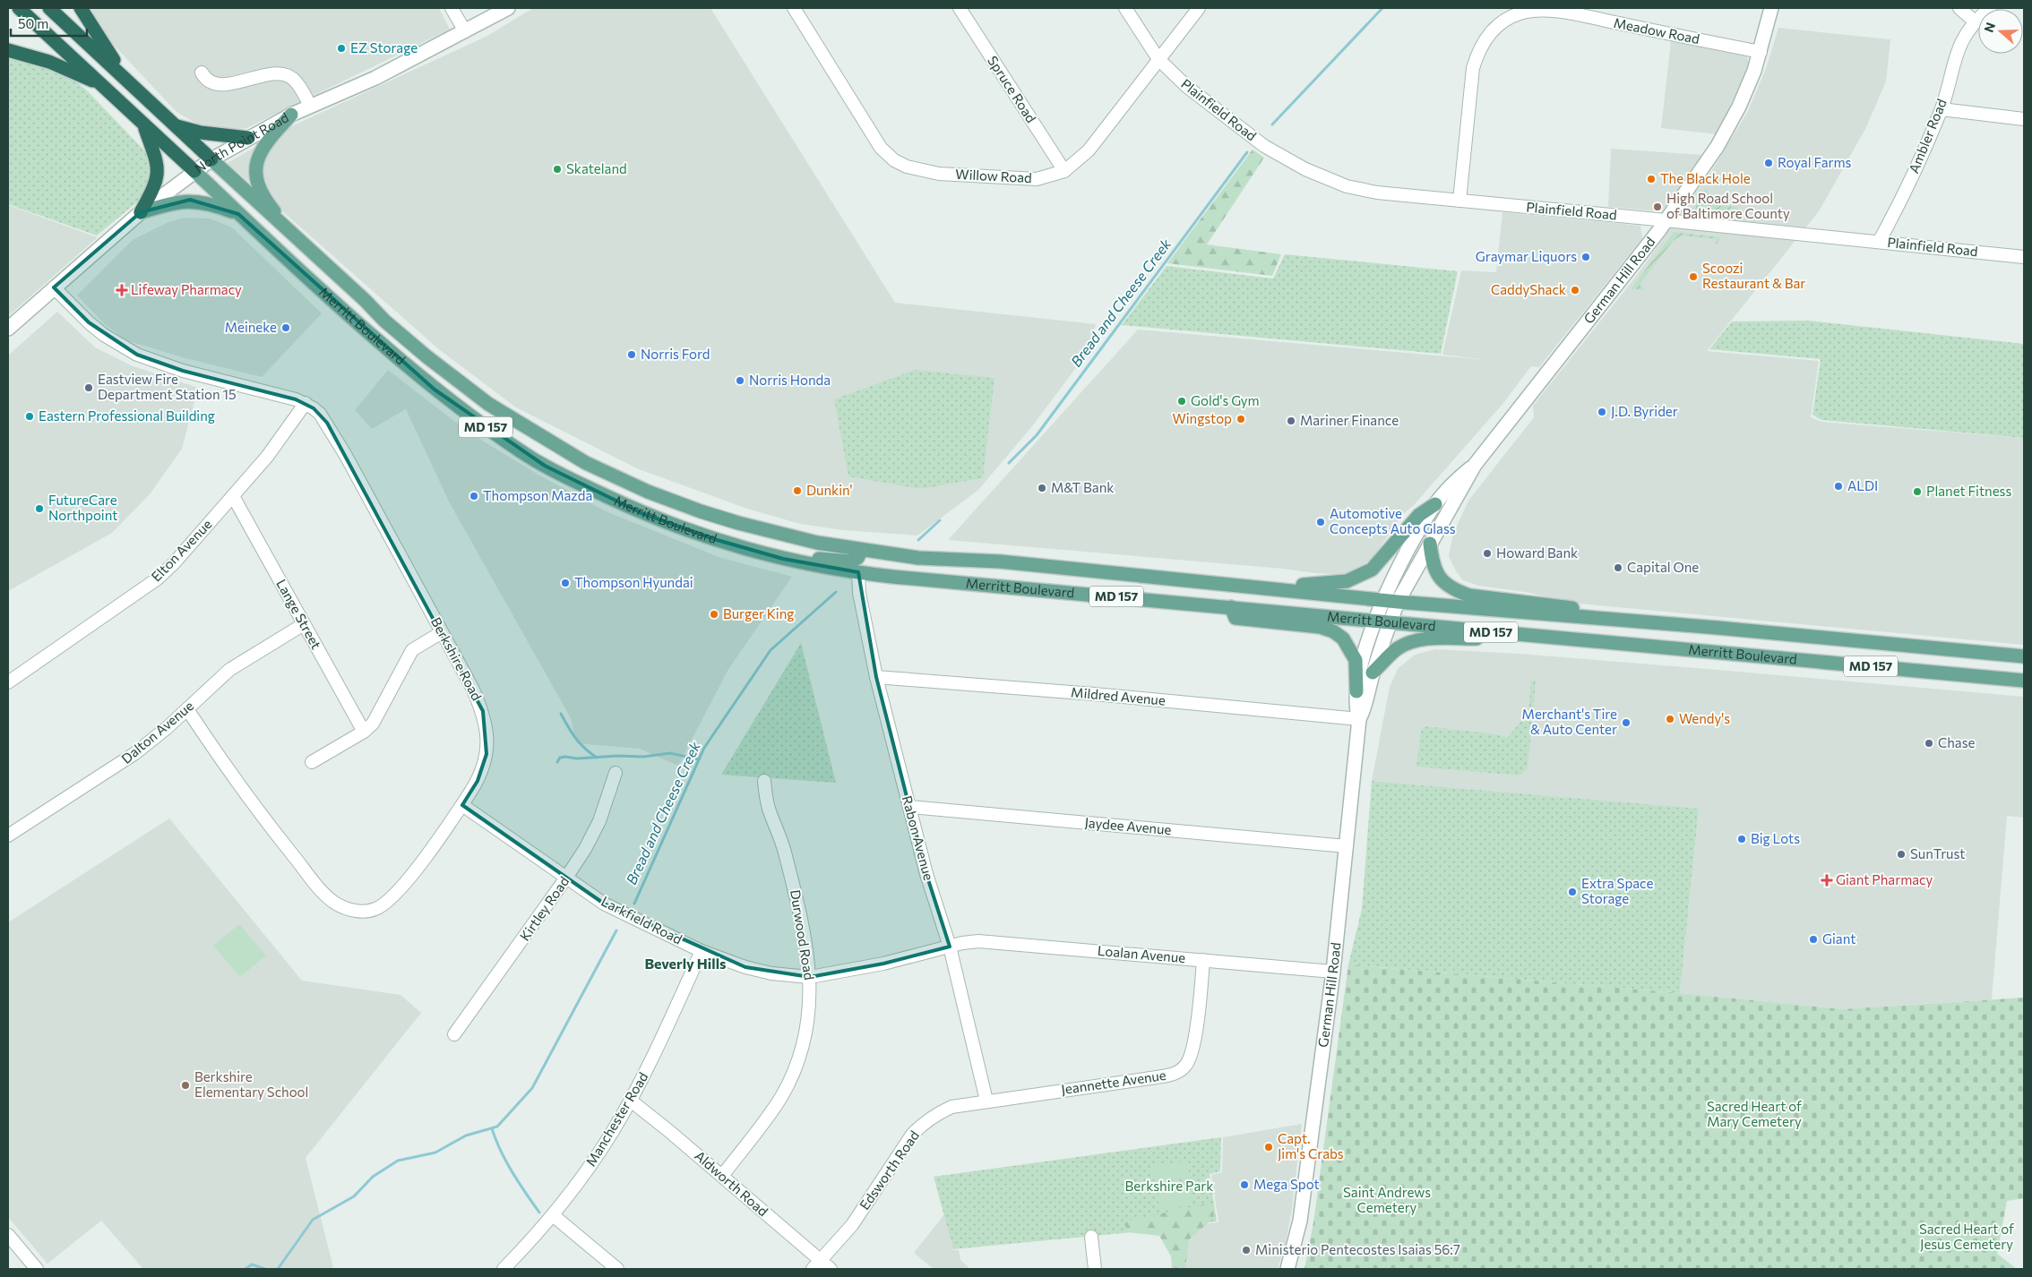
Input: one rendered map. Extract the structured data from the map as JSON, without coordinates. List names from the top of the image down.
{
  "streets": {
    "main road": ["Merritt Boulevard", "MD 157"],
    "street": [
      "Meadow Road",
      "Spruce Road",
      "Plainfield Road",
      "Ambler Road",
      "North Point Road",
      "Willow Road",
      "German Hill Road",
      "Elton Avenue",
      "Lange Street",
      "Berkshire Road",
      "Mildred Avenue",
      "Dalton Avenue",
      "Jaydee Avenue",
      "Rabon Avenue",
      "Kirtley Road",
      "Larkfield Road",
      "Durwood Road",
      "Loalan Avenue",
      "Jeannette Avenue",
      "Manchester Road",
      "Edsworth Road",
      "Aldworth Road"
    ]
  },
  "crossings": [
    ["Meadow Road", "Plainfield Road"],
    ["Meadow Road", "German Hill Road"],
    ["Spruce Road", "Willow Road"],
    ["Plainfield Road", "Ambler Road"],
    ["Plainfield Road", "Willow Road"],
    ["Plainfield Road", "German Hill Road"],
    ["North Point Road", "Merritt Boulevard"],
    ["North Point Road", "Berkshire Road"],
    ["German Hill Road", "Merritt Boulevard"],
    ["German Hill Road", "Mildred Avenue"],
    ["German Hill Road", "Jaydee Avenue"],
    ["German Hill Road", "Loalan Avenue"],
    ["Merritt Boulevard", "Rabon Avenue"],
    ["Elton Avenue", "Lange Street"],
    ["Elton Avenue", "Berkshire Road"],
    ["Lange Street", "Dalton Avenue"],
    ["Berkshire Road", "Dalton Avenue"],
    ["Berkshire Road", "Larkfield Road"],
    ["Mildred Avenue", "Rabon Avenue"],
    ["Jaydee Avenue", "Rabon Avenue"],
    ["Rabon Avenue", "Larkfield Road"],
    ["Rabon Avenue", "Loalan Avenue"],
    ["Rabon Avenue", "Jeannette Avenue"],
    ["Rabon Avenue", "Edsworth Road"],
    ["Kirtley Road", "Larkfield Road"],
    ["Larkfield Road", "Durwood Road"],
    ["Larkfield Road", "Loalan Avenue"],
    ["Larkfield Road", "Manchester Road"],
    ["Durwood Road", "Aldworth Road"],
    ["Loalan Avenue", "Jeannette Avenue"],
    ["Jeannette Avenue", "Edsworth Road"],
    ["Manchester Road", "Aldworth Road"],
    ["Edsworth Road", "Aldworth Road"]
  ],
  "districts": ["Beverly Hills"],
  "water": ["Bread and Cheese Creek"],
  "parks": [
    "Sacred Heart of Mary Cemetery",
    "Berkshire Park",
    "Saint Andrews Cemetery",
    "Sacred Heart of Jesus Cemetery"
  ],
  "places": {
    "other": [
      "EZ Storage",
      "Royal Farms",
      "Skateland",
      "The Black Hole",
      "High Road School of Baltimore County",
      "Graymar Liquors",
      "Scoozi Restaurant & Bar",
      "CaddyShack",
      "Meineke",
      "Norris Ford",
      "Norris Honda",
      "Eastview Fire Department Station 15",
      "Gold's Gym",
      "J.D. Byrider",
      "Eastern Professional Building",
      "Wingstop",
      "Mariner Finance",
      "ALDI",
      "M&T Bank",
      "Dunkin'",
      "Planet Fitness",
      "Thompson Mazda",
      "FutureCare Northpoint",
      "Automotive Concepts Auto Glass",
      "Howard Bank",
      "Capital One",
      "Thompson Hyundai",
      "Burger King",
      "Wendy's",
      "Merchant's Tire & Auto Center",
      "Chase",
      "Big Lots",
      "SunTrust",
      "Extra Space Storage",
      "Giant",
      "Berkshire Elementary School",
      "Capt. Jim's Crabs",
      "Mega Spot",
      "Ministerio Pentecostes Isaias 56:7"
    ],
    "health": ["Lifeway Pharmacy", "Giant Pharmacy"]
  },
  "scale_bar": "50 m",
  "north": "left"
}
